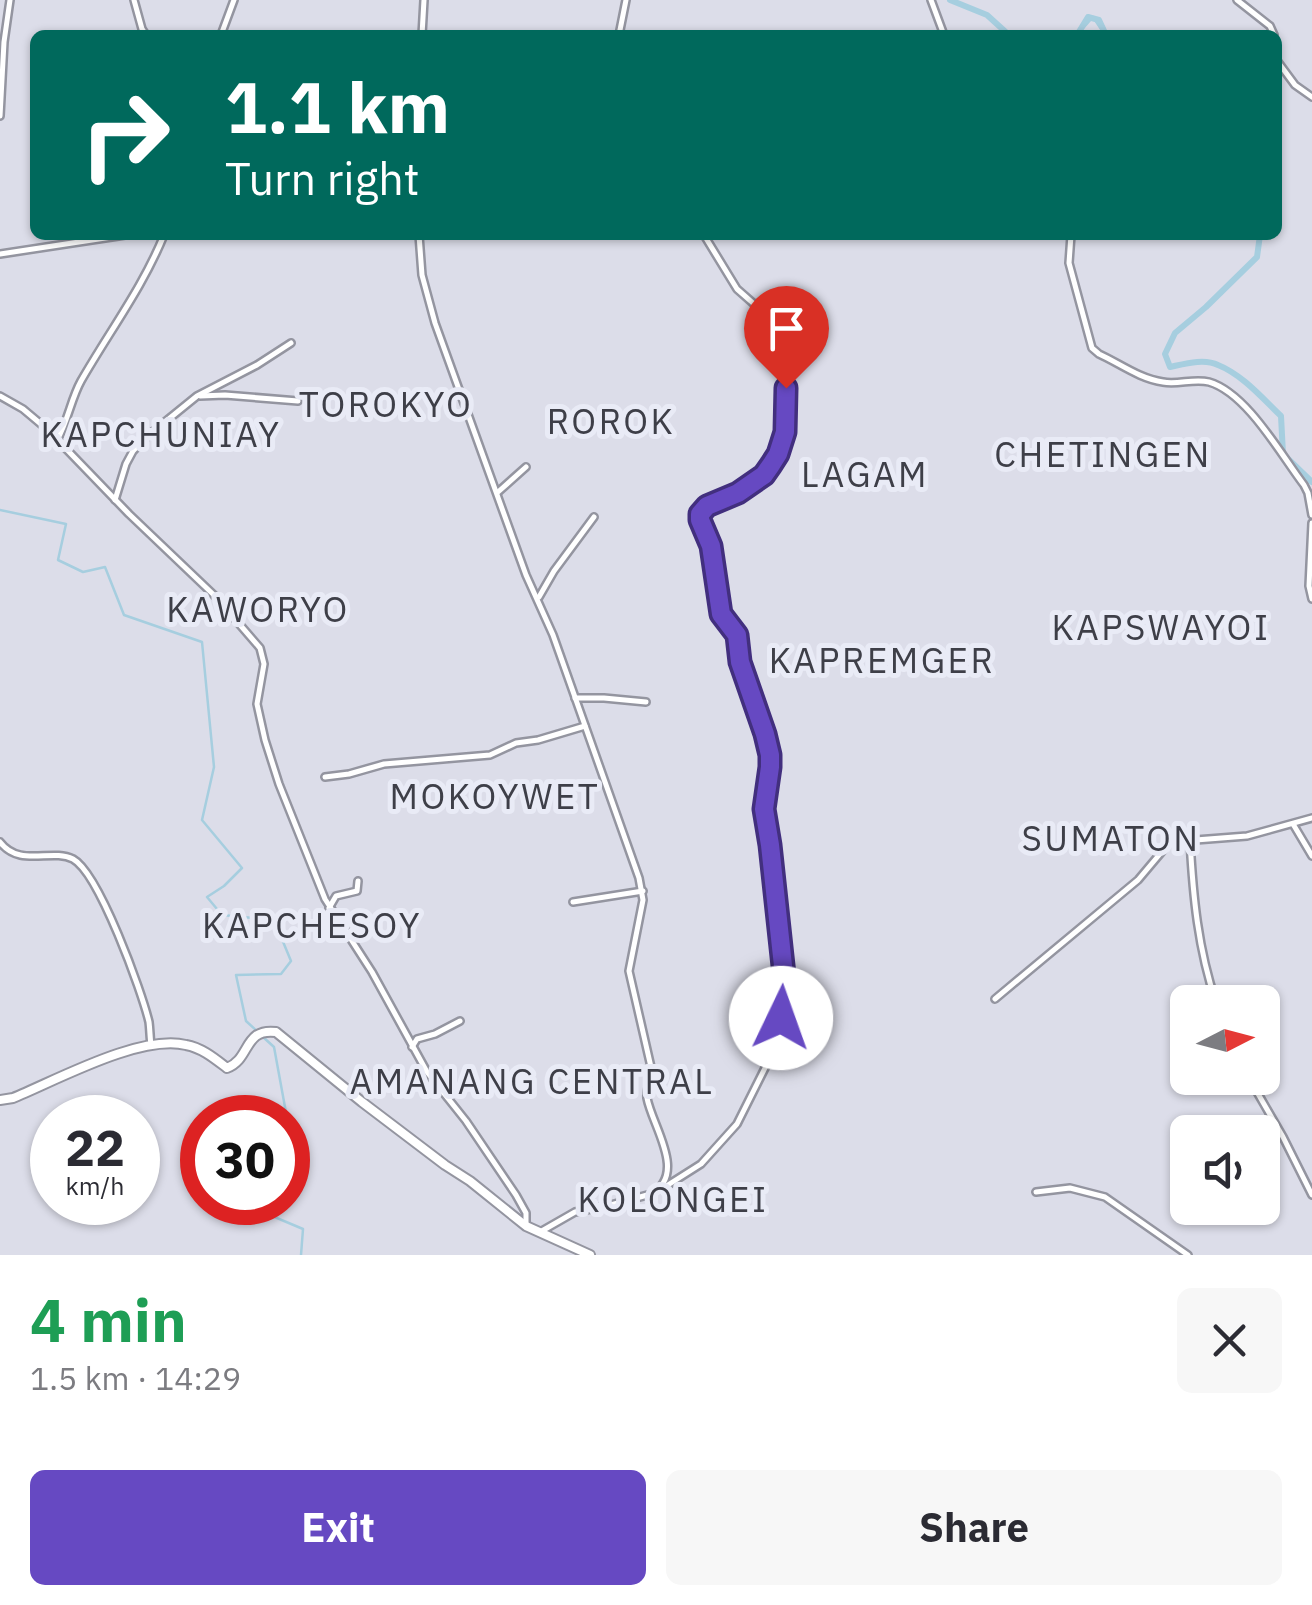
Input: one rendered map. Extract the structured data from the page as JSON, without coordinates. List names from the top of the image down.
{
  "districts": [
    "TOROKYO",
    "ROROK",
    "KAPCHUNIAY",
    "CHETINGEN",
    "LAGAM",
    "KAWORYO",
    "KAPSWAYOI",
    "KAPREMGER",
    "MOKOYWET",
    "SUMATON",
    "KAPCHESOY",
    "AMANANG CENTRAL",
    "KOLONGEI"
  ],
  "north": "right",
  "page": {
    "turn": ["1.1 km", "Turn right"],
    "speed": "22 km/h",
    "limit": "30",
    "heading": ["4 min", "1.5 km · 14:29"],
    "buttons": ["Exit", "Share"]
  }
}
